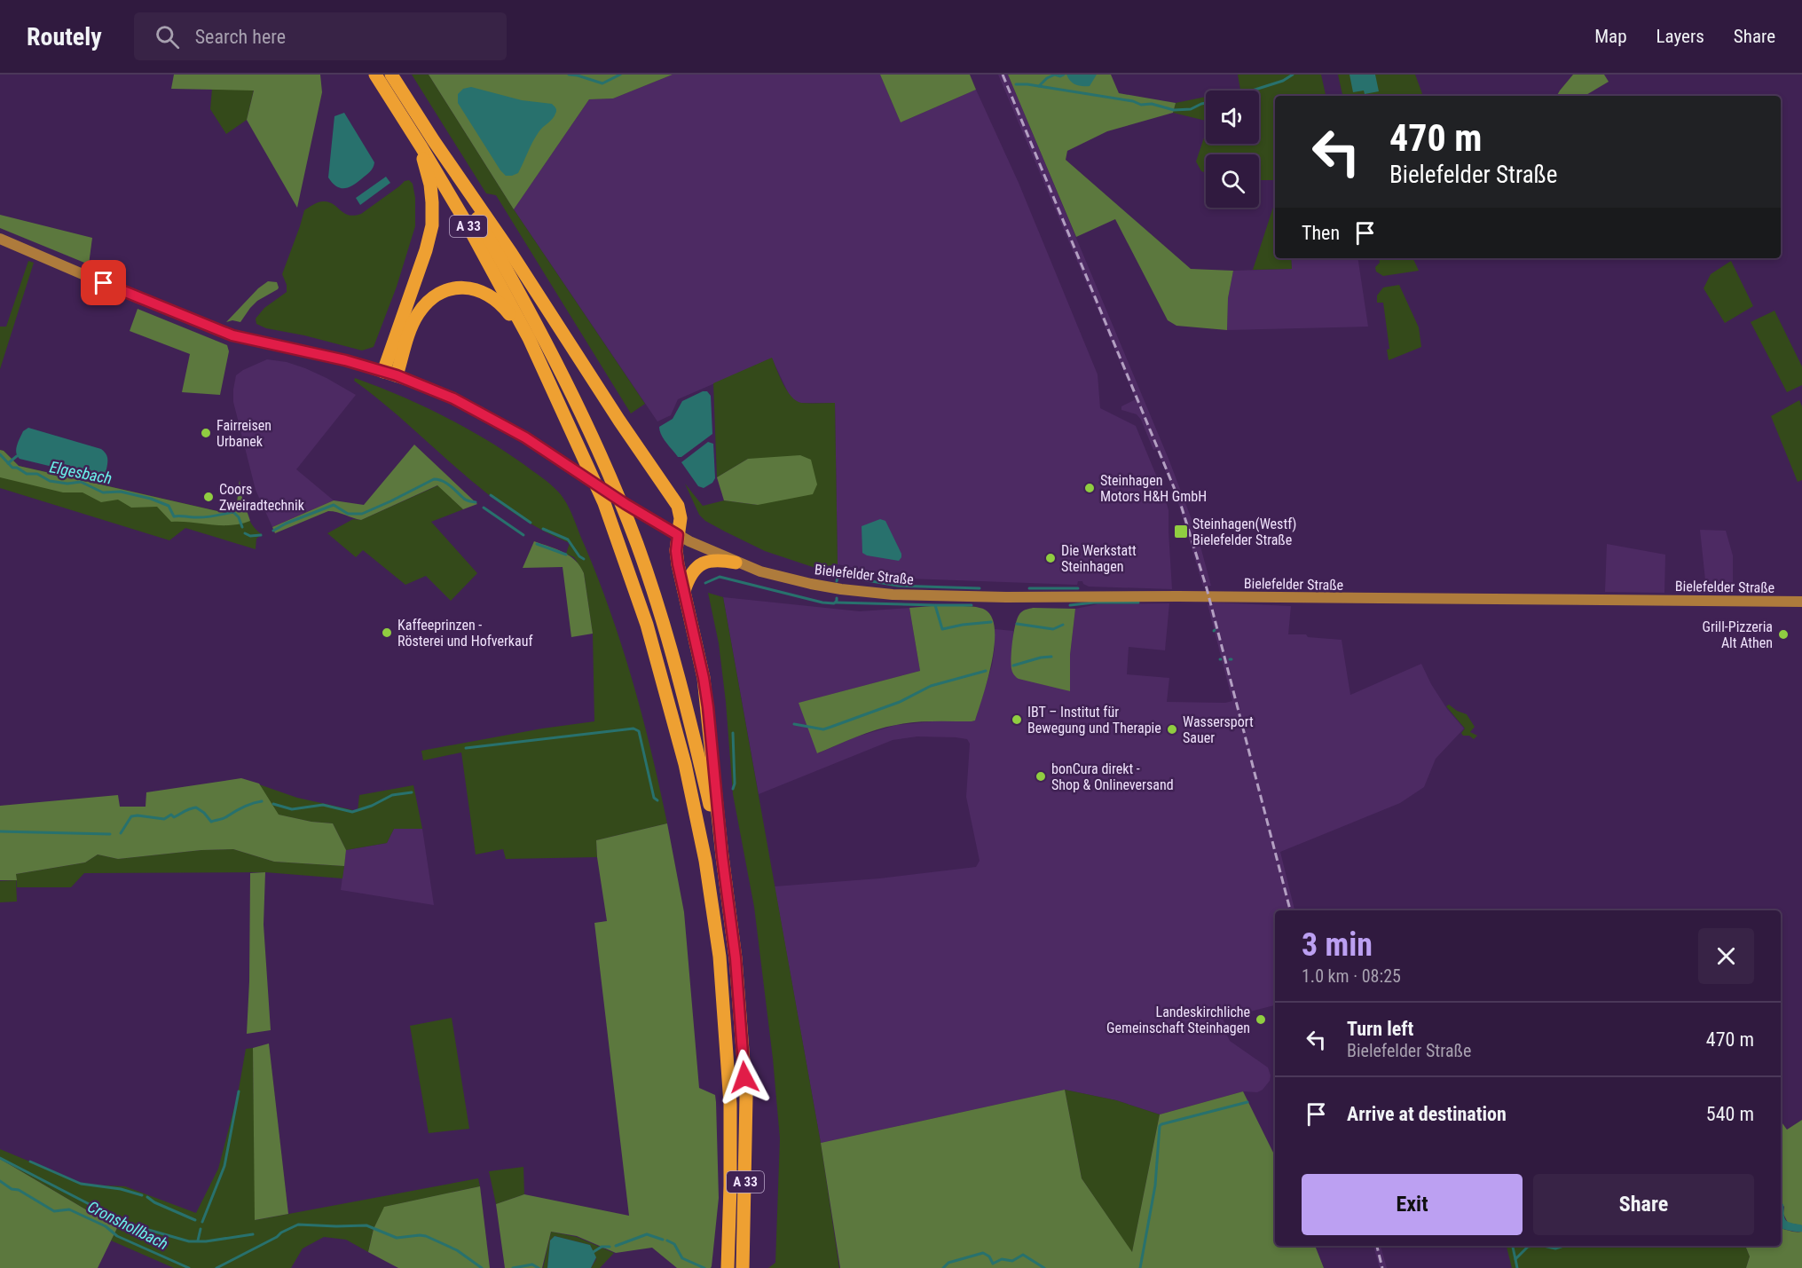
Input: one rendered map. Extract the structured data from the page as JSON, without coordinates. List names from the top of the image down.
{
  "streets": {
    "highway": ["A 33"],
    "main road": ["Bielefelder Straße"]
  },
  "water": ["Elgesbach", "Cronshollbach"],
  "places": {
    "other": [
      "Fairreisen Urbanek",
      "Steinhagen Motors H&H GmbH",
      "Coors Zweiradtechnik",
      "Die Werkstatt Steinhagen",
      "Kaffeeprinzen - Rösterei und Hofverkauf",
      "Grill-Pizzeria Alt Athen",
      "IBT – Institut für Bewegung und Therapie",
      "Wassersport Sauer",
      "bonCura direkt - Shop & Onlineversand",
      "Landeskirchliche Gemeinschaft Steinhagen"
    ],
    "transit": ["Steinhagen(Westf) Bielefelder Straße"]
  },
  "page": {
    "header": "Routely",
    "search": "Search here",
    "nav": ["Map", "Layers", "Share"],
    "turn": ["470 m", "Bielefelder Straße"],
    "then": "Then",
    "heading": ["3 min", "1.0 km · 08:25"],
    "list": [
      {
        "name": "Turn left",
        "note": "Bielefelder Straße",
        "value": "470 m"
      },
      {
        "name": "Arrive at destination",
        "value": "540 m"
      }
    ],
    "buttons": ["Exit", "Share"]
  }
}
